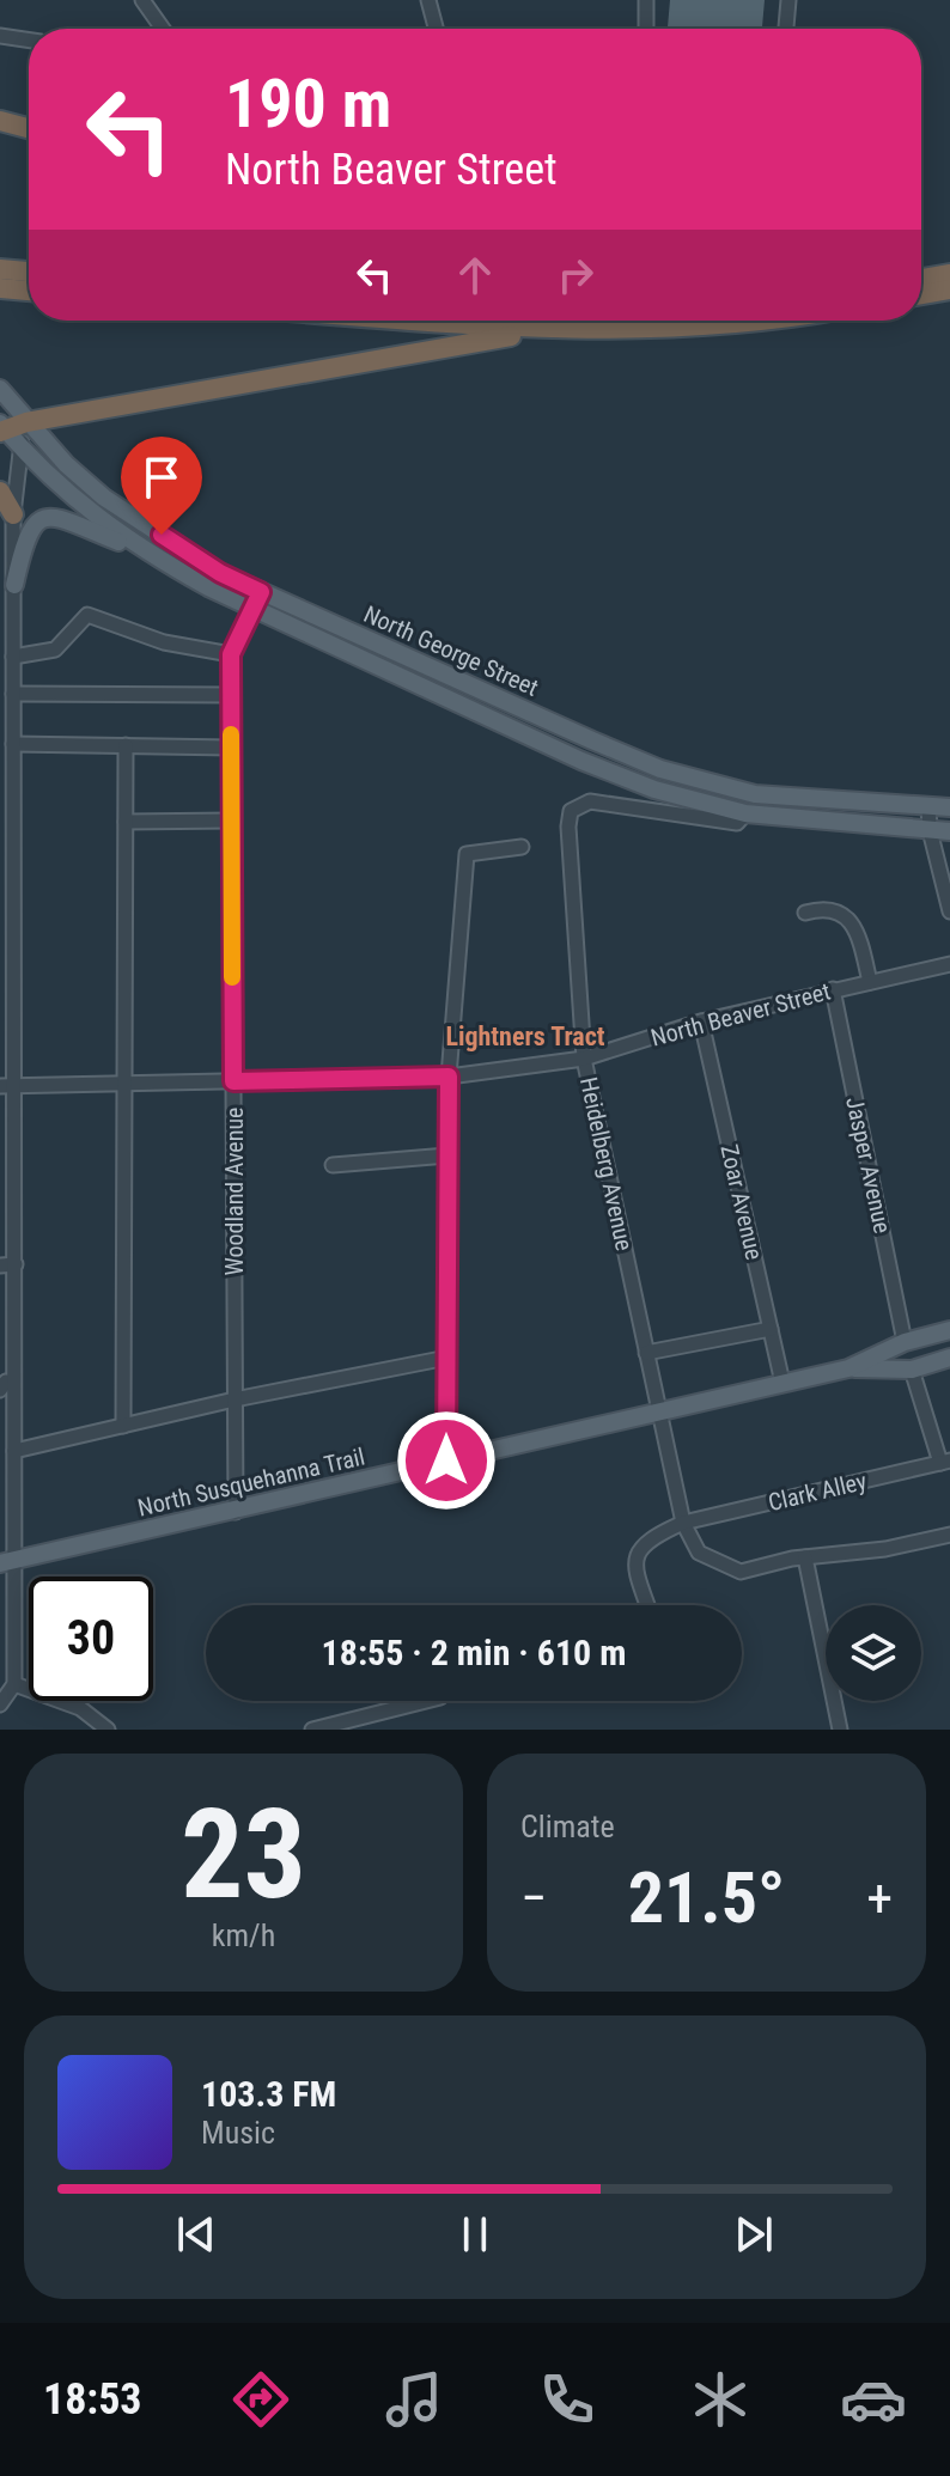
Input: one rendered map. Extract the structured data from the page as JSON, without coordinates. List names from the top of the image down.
{
  "streets": {
    "main road": ["North George Street", "North Susquehanna Trail"],
    "street": [
      "North Beaver Street",
      "Heidelberg Avenue",
      "Jasper Avenue",
      "Woodland Avenue",
      "Zoar Avenue",
      "Clark Alley"
    ]
  },
  "crossings": [
    ["North George Street", "Heidelberg Avenue"],
    ["North George Street", "Woodland Avenue"],
    ["North Beaver Street", "Heidelberg Avenue"],
    ["North Beaver Street", "Jasper Avenue"],
    ["North Beaver Street", "Woodland Avenue"],
    ["North Beaver Street", "Zoar Avenue"],
    ["Heidelberg Avenue", "North Susquehanna Trail"],
    ["Heidelberg Avenue", "Clark Alley"],
    ["Jasper Avenue", "North Susquehanna Trail"],
    ["Woodland Avenue", "North Susquehanna Trail"],
    ["Zoar Avenue", "North Susquehanna Trail"]
  ],
  "districts": ["Lightners Tract"],
  "page": {
    "turn": ["190 m", "North Beaver Street"],
    "limit": "30",
    "trip": "18:55 · 2 min · 610 m",
    "tile": [
      ["23", "km/h"],
      "Climate"
    ],
    "heat": ["−", "21.5°", "+"],
    "song": ["103.3 FM", "Music"],
    "tabs": "18:53"
  }
}
